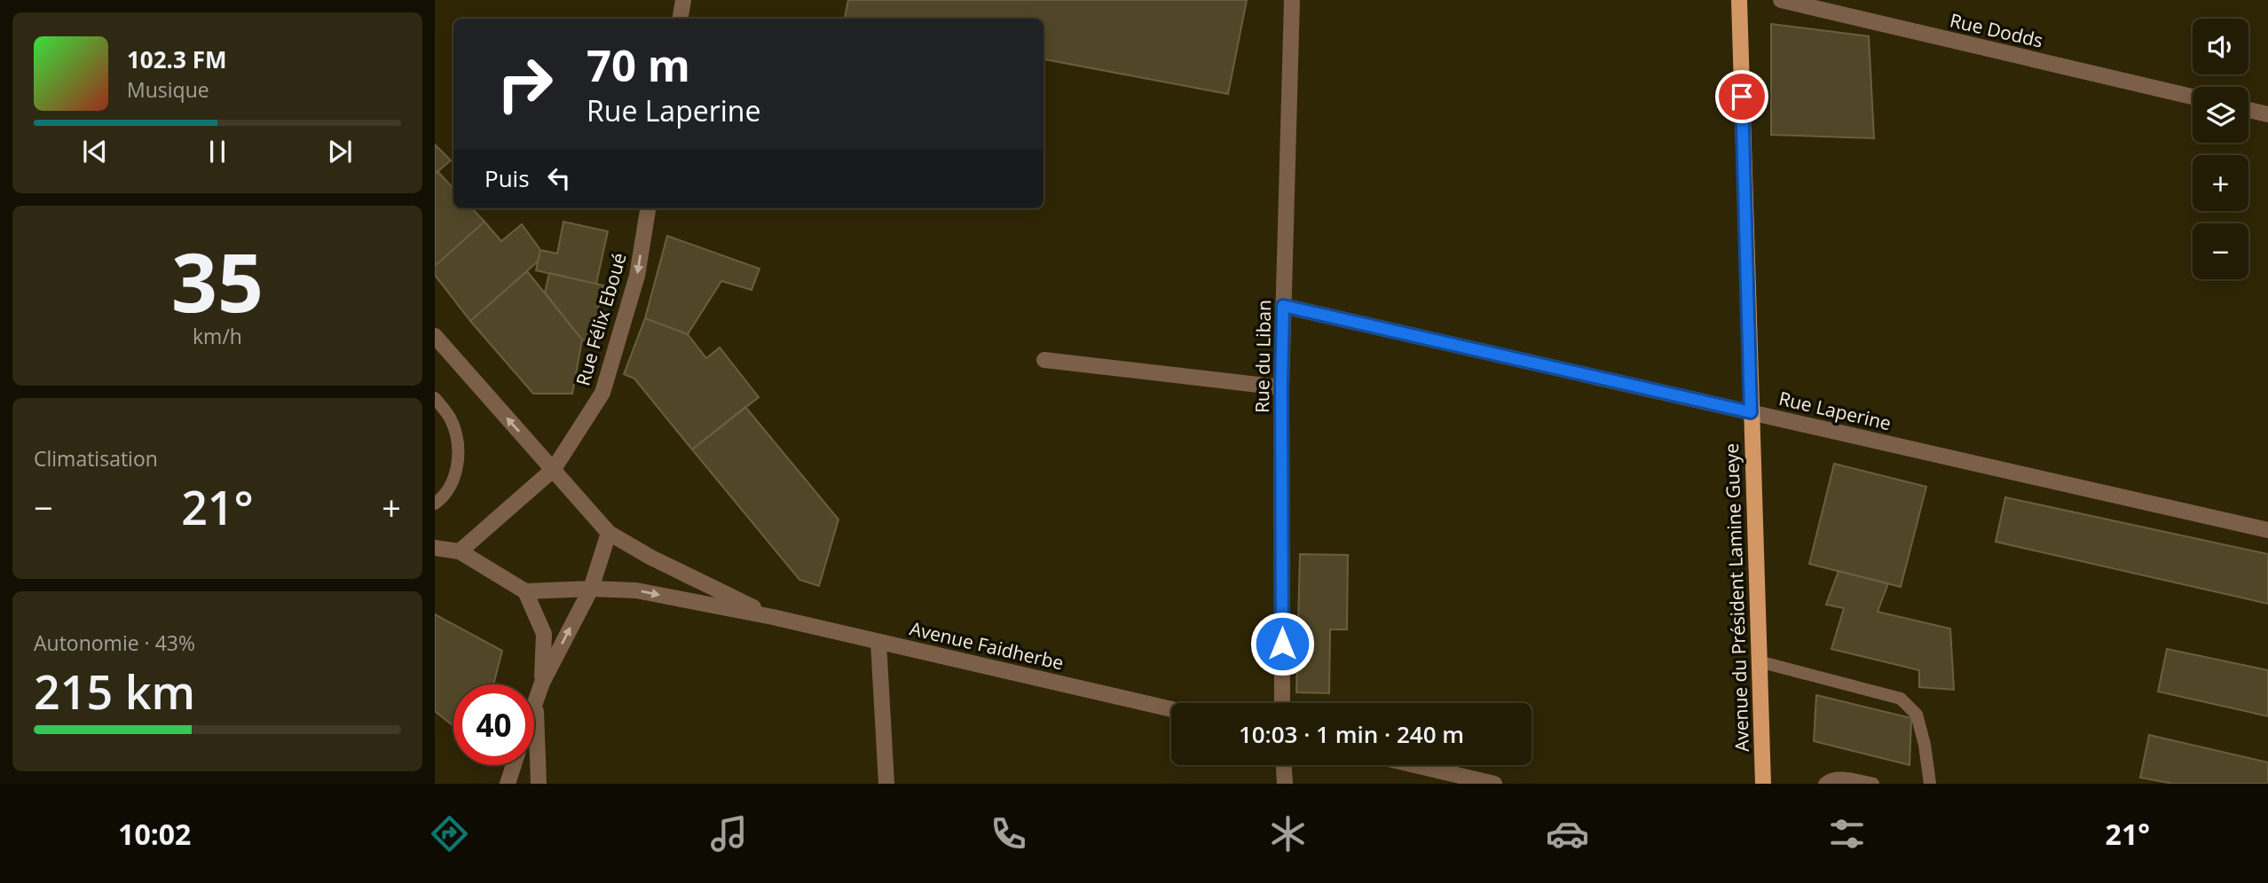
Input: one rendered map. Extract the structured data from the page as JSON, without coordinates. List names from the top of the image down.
{
  "streets": {
    "main road": ["Avenue du Président Lamine Gueye"],
    "street": [
      "Rue Dodds",
      "Rue Félix Eboué",
      "Rue du Liban",
      "Rue Laperine",
      "Avenue Faidherbe"
    ]
  },
  "crossings": [
    ["Rue Félix Eboué", "Avenue Faidherbe"],
    ["Rue du Liban", "Rue Laperine"],
    ["Rue Laperine", "Avenue du Président Lamine Gueye"]
  ],
  "one_way": ["Rue Félix Eboué"],
  "page": {
    "map_buttons": ["+", "−"],
    "turn": ["70 m", "Rue Laperine"],
    "song": ["102.3 FM", "Musique"],
    "then": "Puis",
    "tile": [
      ["35", "km/h"],
      "Climatisation",
      ["Autonomie · 43%", "215 km"]
    ],
    "heat": ["−", "21°", "+"],
    "limit": "40",
    "trip": "10:03 · 1 min · 240 m",
    "tabs": ["10:02", "21°"]
  }
}
